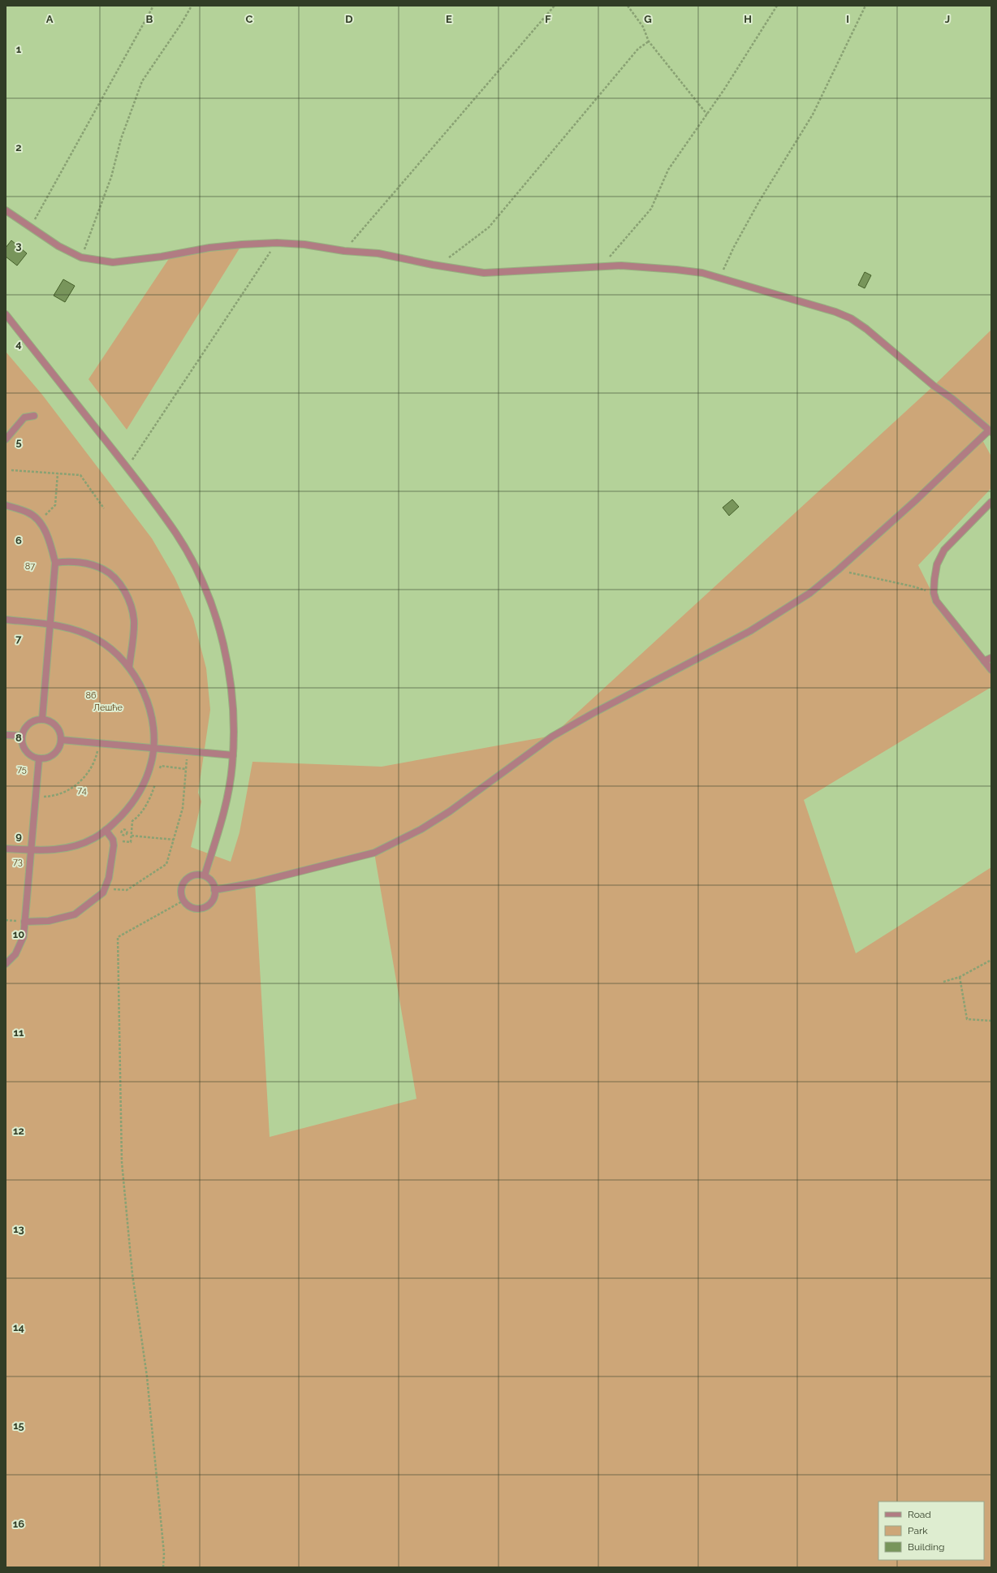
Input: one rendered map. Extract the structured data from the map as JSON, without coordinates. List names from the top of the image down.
{
  "parks": [
    "87",
    "86",
    "Лешће",
    "75",
    "74",
    "73"
  ],
  "legend": ["Road", "Park", "Building"],
  "grid": {
    "columns": [
      "A",
      "B",
      "C",
      "D",
      "E",
      "F",
      "G",
      "H",
      "I",
      "J"
    ],
    "rows": [
      "1",
      "2",
      "3",
      "4",
      "5",
      "6",
      "7",
      "8",
      "9",
      "10",
      "11",
      "12",
      "13",
      "14",
      "15",
      "16"
    ]
  }
}
